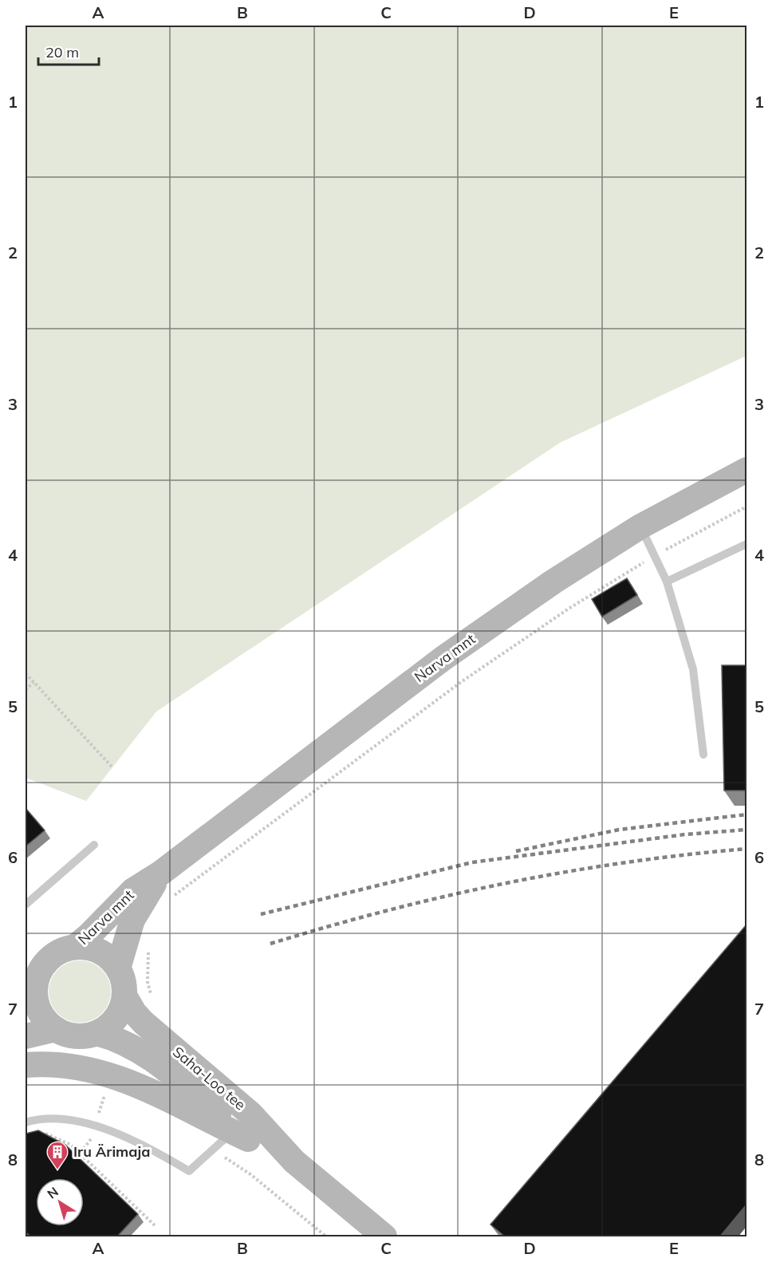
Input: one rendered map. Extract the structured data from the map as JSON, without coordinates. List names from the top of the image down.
{
  "streets": {
    "main road": ["Narva mnt", "Saha-Loo tee"]
  },
  "crossings": [
    ["Narva mnt", "Saha-Loo tee"]
  ],
  "places": {
    "building": ["Iru Ärimaja"]
  },
  "scale_bar": "20 m",
  "north": "top left",
  "grid": {
    "columns": [
      "A",
      "B",
      "C",
      "D",
      "E"
    ],
    "rows": [
      "1",
      "2",
      "3",
      "4",
      "5",
      "6",
      "7",
      "8"
    ]
  }
}
